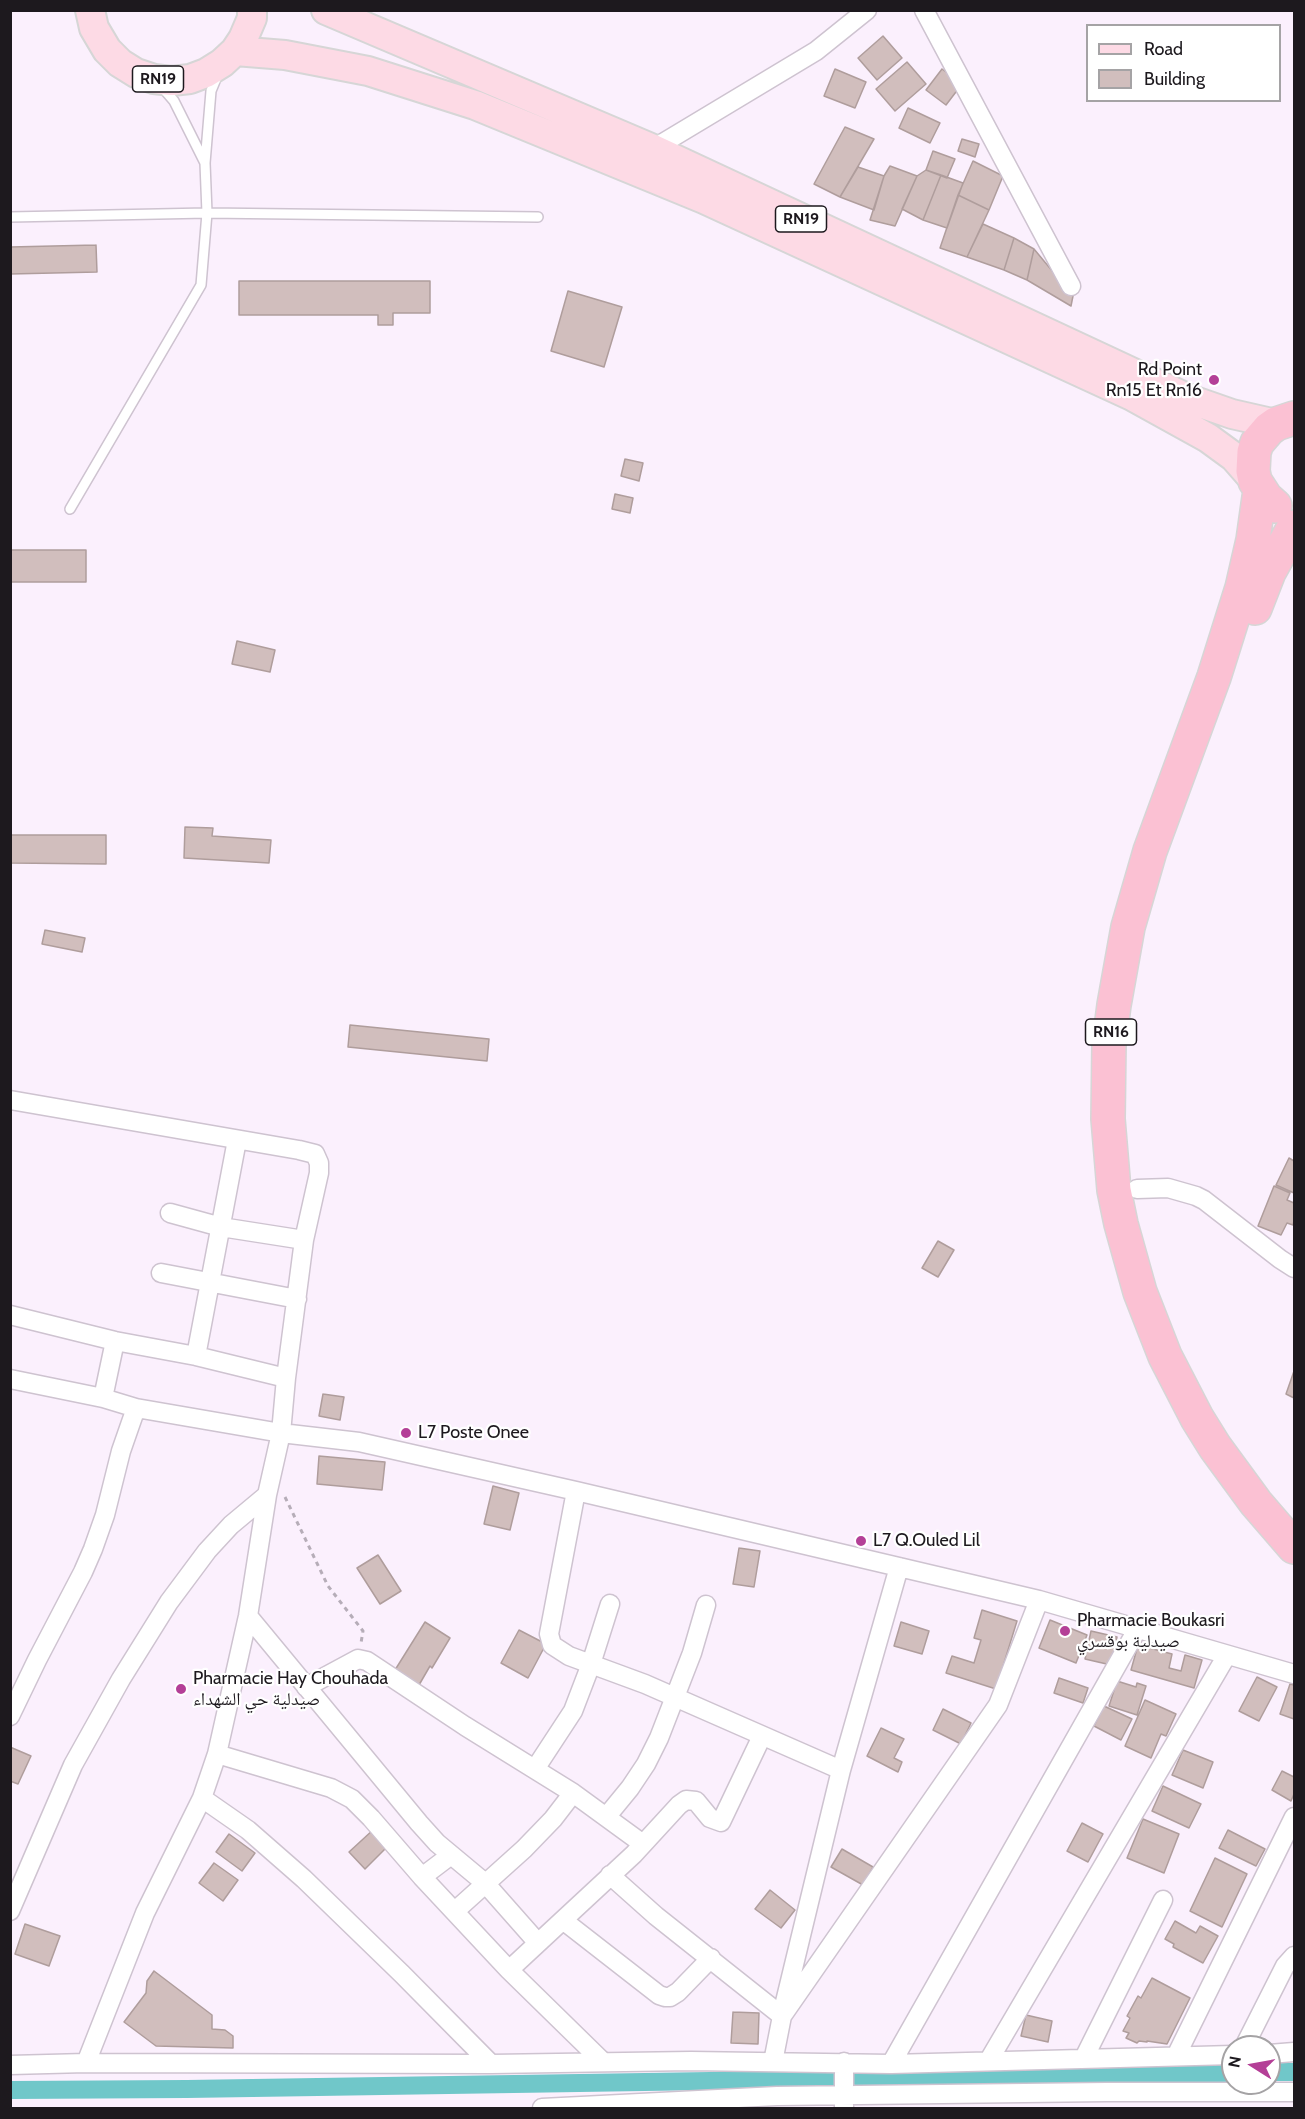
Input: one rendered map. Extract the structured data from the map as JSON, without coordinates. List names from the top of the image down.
{
  "streets": {
    "highway": ["RN16"],
    "main road": ["RN19"]
  },
  "crossings": [
    ["RN19", "RN16"]
  ],
  "places": [
    "Rd Point Rn15 Et Rn16",
    "L7 Poste Onee",
    "L7 Q.Ouled Lil",
    "Pharmacie Boukasri صيدلية بوقسري",
    "Pharmacie Hay Chouhada صيدلية حي الشهداء"
  ],
  "legend": ["Road", "Building"],
  "north": "left"
}
